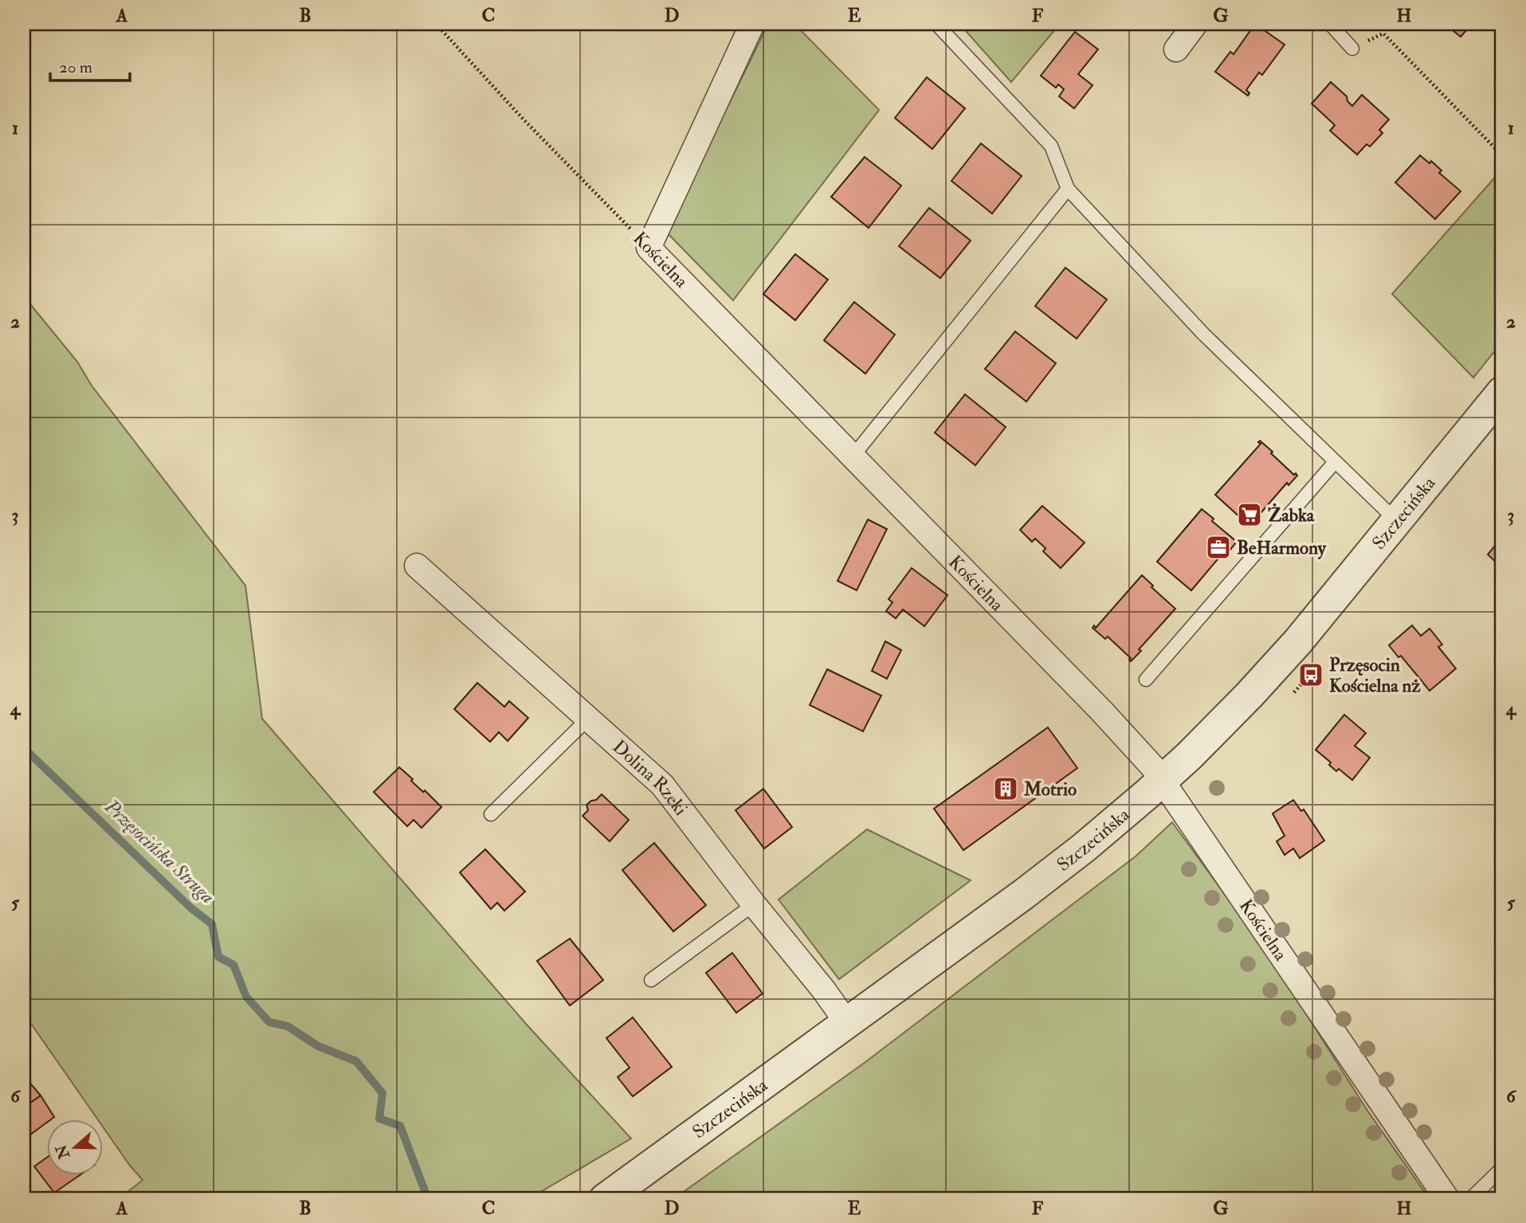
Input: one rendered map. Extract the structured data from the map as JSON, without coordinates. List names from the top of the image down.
{
  "streets": {
    "street": ["Kościelna", "Szczecińska", "Dolina Rzeki"]
  },
  "crossings": [
    ["Kościelna", "Szczecińska"],
    ["Szczecińska", "Dolina Rzeki"]
  ],
  "water": ["Przęsocińska Struga"],
  "places": {
    "supermarket": ["Żabka"],
    "office": ["BeHarmony"],
    "bus stop": ["Przęsocin Kościelna nż"],
    "building": ["Motrio"]
  },
  "scale_bar": "20 m",
  "north": "left",
  "grid": {
    "columns": [
      "A",
      "B",
      "C",
      "D",
      "E",
      "F",
      "G",
      "H"
    ],
    "rows": [
      "1",
      "2",
      "3",
      "4",
      "5",
      "6"
    ]
  }
}
